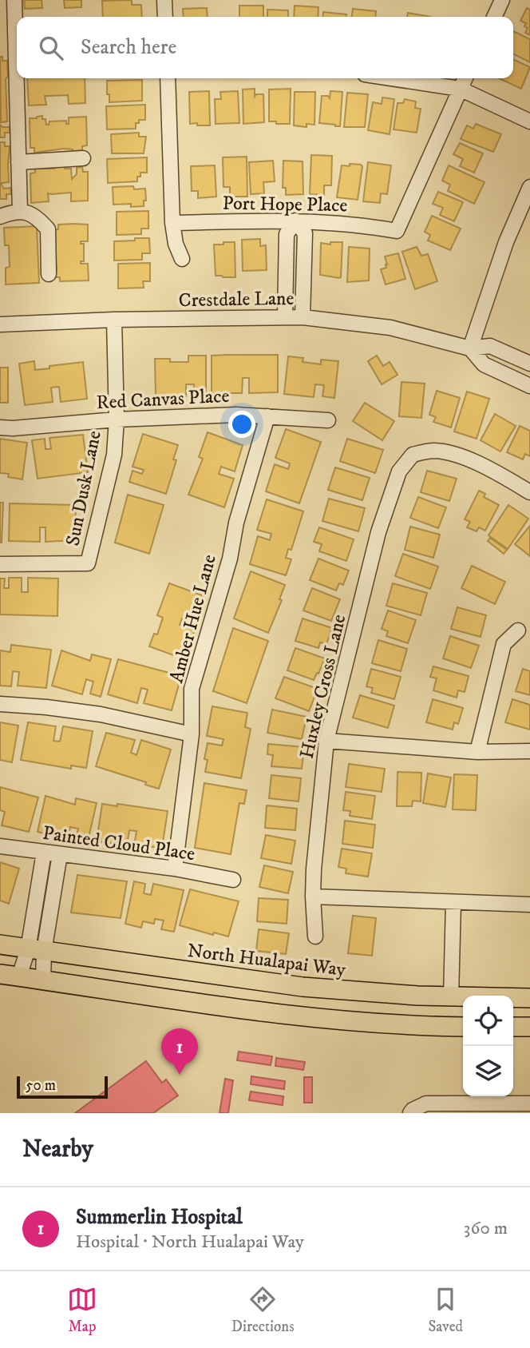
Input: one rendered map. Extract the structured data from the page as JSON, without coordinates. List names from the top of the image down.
{
  "streets": {
    "main road": ["North Hualapai Way"],
    "street": [
      "Port Hope Place",
      "Crestdale Lane",
      "Red Canvas Place",
      "Sun Dusk Lane",
      "Amber Hue Lane",
      "Huxley Cross Lane",
      "Painted Cloud Place"
    ]
  },
  "crossings": [
    ["Crestdale Lane", "Sun Dusk Lane"],
    ["Red Canvas Place", "Sun Dusk Lane"],
    ["Red Canvas Place", "Amber Hue Lane"],
    ["Amber Hue Lane", "Painted Cloud Place"]
  ],
  "scale_bar": "50 m",
  "page": {
    "search": "Search here",
    "pins": "1",
    "scale": "50 m",
    "heading": "Nearby",
    "list": [
      {
        "mark": "1",
        "name": "Summerlin Hospital",
        "note": "Hospital · North Hualapai Way",
        "value": "360 m"
      }
    ],
    "nav": ["Map", "Directions", "Saved"]
  }
}
